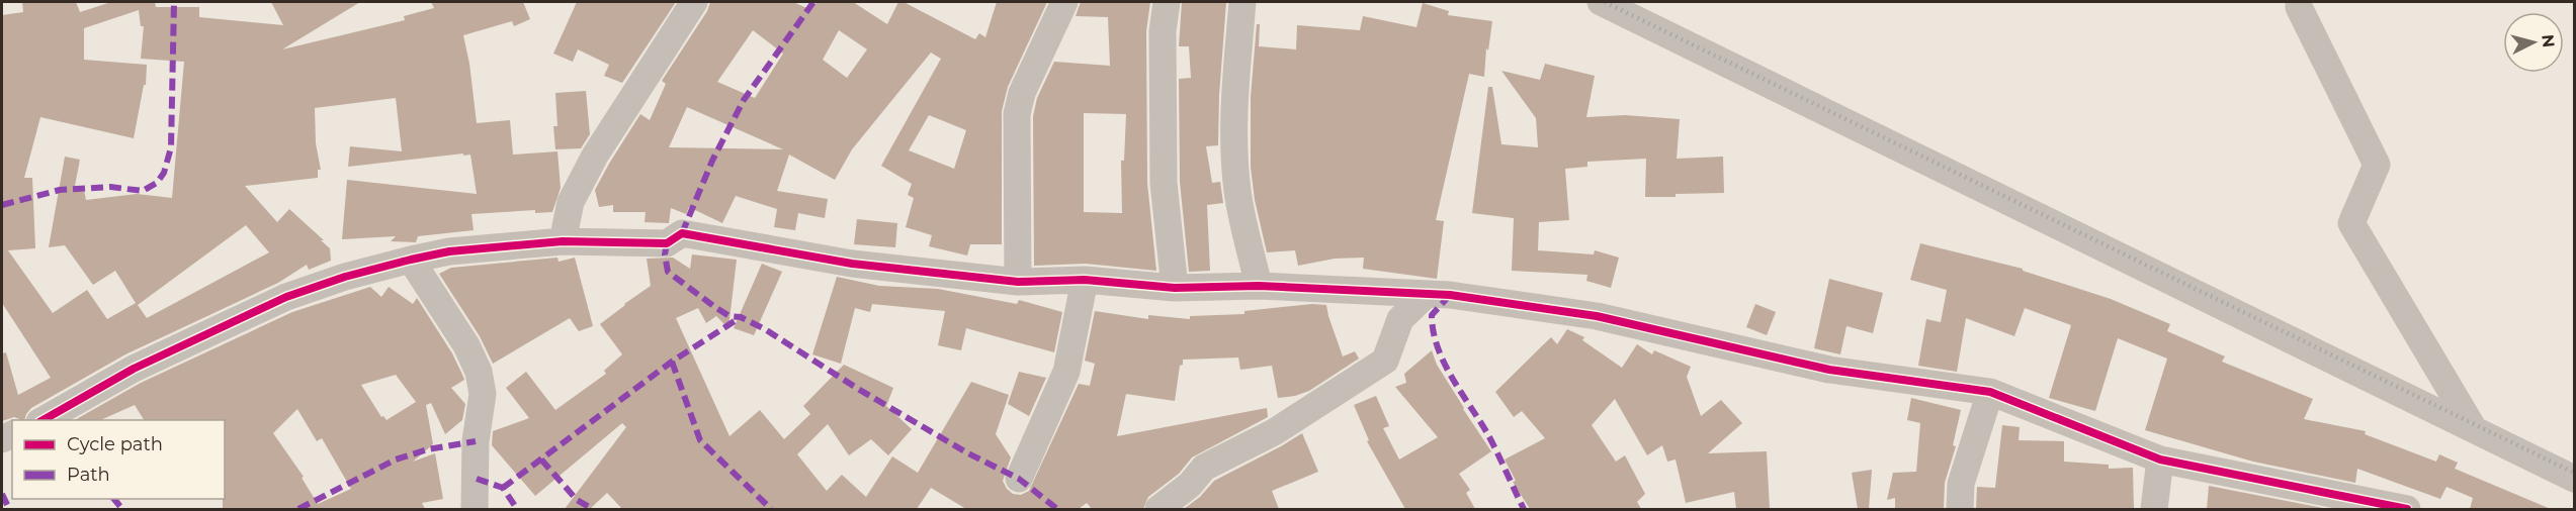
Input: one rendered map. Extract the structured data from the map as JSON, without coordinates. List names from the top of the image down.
{
  "legend": ["Cycle path", "Path"],
  "north": "right"
}
